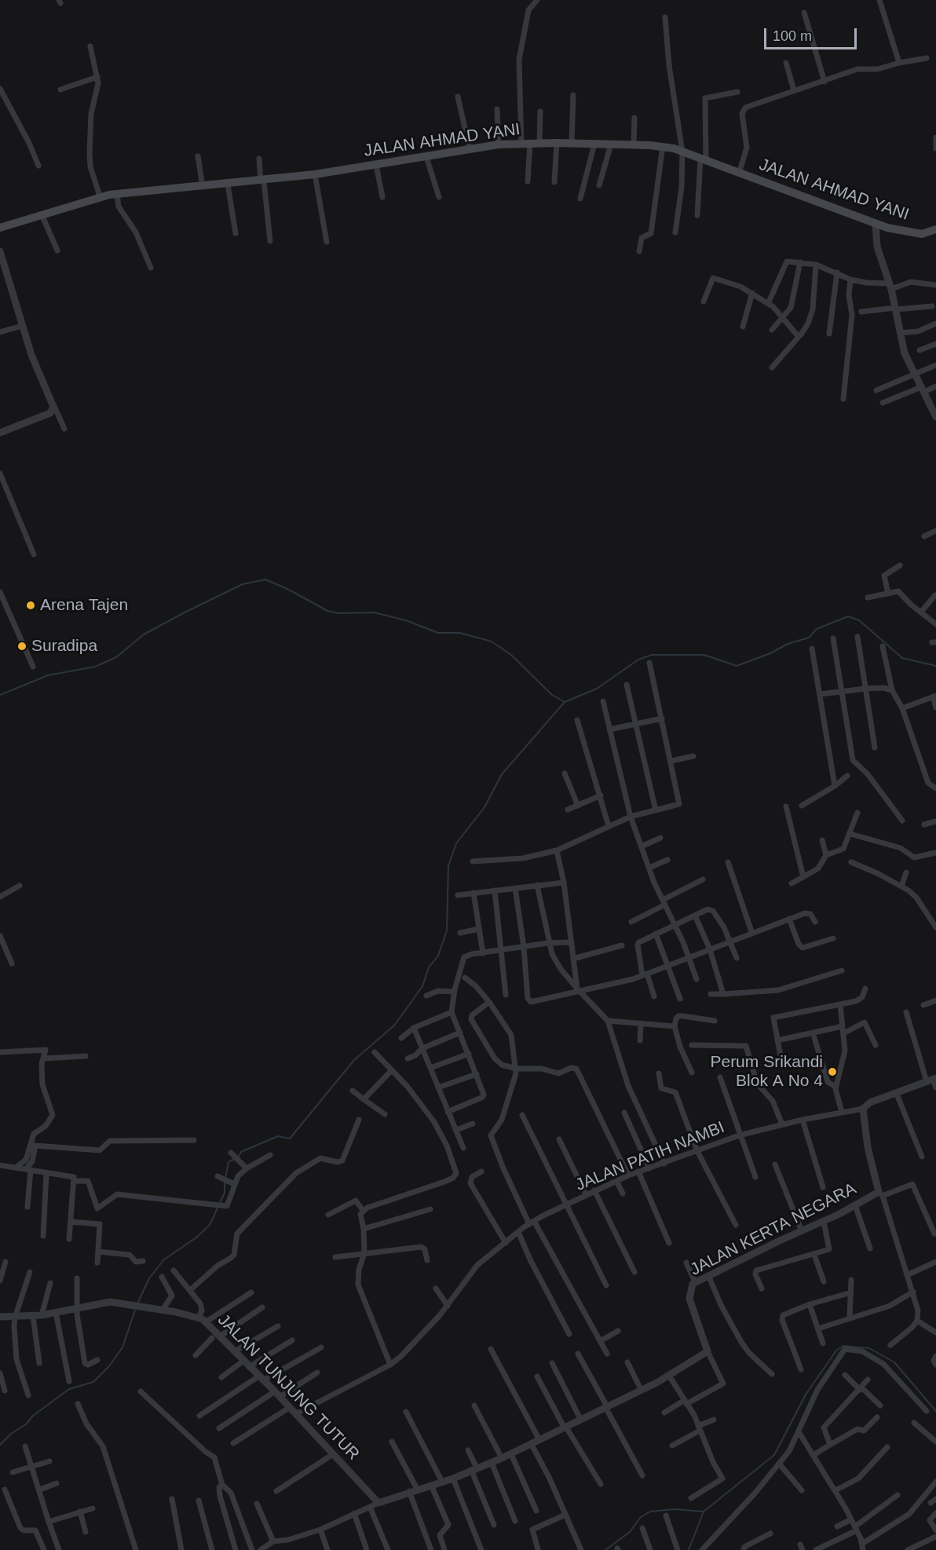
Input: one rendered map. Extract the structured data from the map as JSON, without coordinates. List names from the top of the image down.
{
  "streets": {
    "main road": ["JALAN AHMAD YANI"],
    "street": ["JALAN PATIH NAMBI", "JALAN KERTA NEGARA", "JALAN TUNJUNG TUTUR"]
  },
  "crossings": [
    ["JALAN PATIH NAMBI", "JALAN KERTA NEGARA"],
    ["JALAN PATIH NAMBI", "JALAN TUNJUNG TUTUR"]
  ],
  "places": ["Arena Tajen", "Suradipa", "Perum Srikandi Blok A No 4"],
  "scale_bar": "100 m"
}
